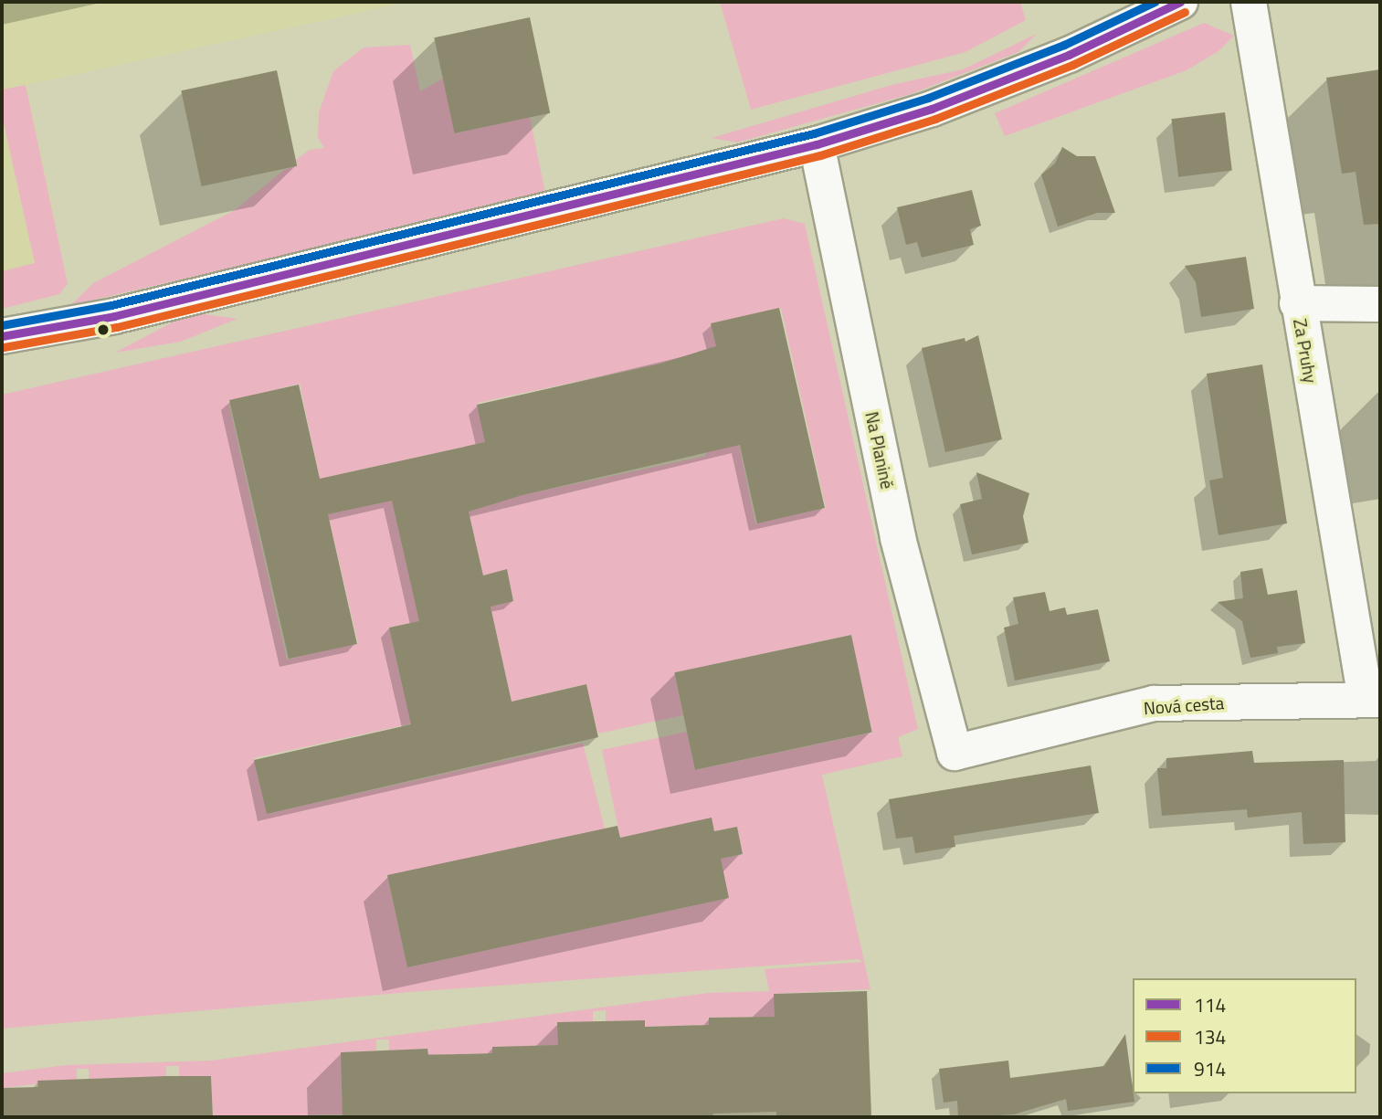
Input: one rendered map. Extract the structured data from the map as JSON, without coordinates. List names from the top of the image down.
{
  "streets": {
    "street": ["Za Pruhy", "Na Planině", "Nová cesta"]
  },
  "crossings": [
    ["Za Pruhy", "Nová cesta"],
    ["Na Planině", "Nová cesta"]
  ],
  "lines": ["transit line 114", "transit line 914", "transit line 134"],
  "legend": ["114", "134", "914"]
}
